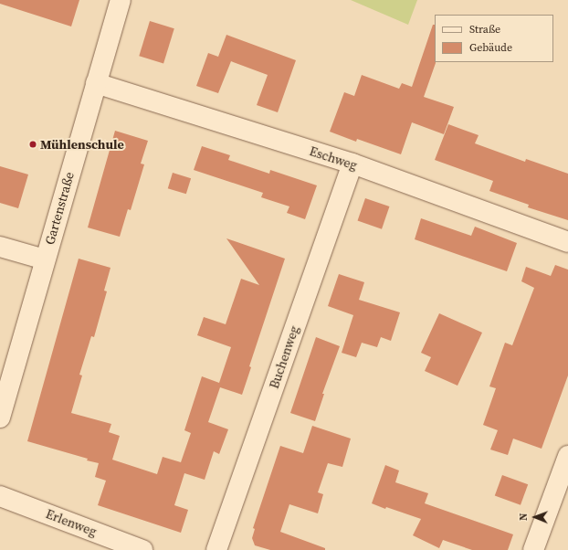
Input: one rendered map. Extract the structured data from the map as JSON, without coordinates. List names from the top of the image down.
{
  "streets": {
    "street": [
      "Eschweg",
      "Gartenstraße",
      "Buchenweg",
      "Erlenweg"
    ]
  },
  "crossings": [
    ["Eschweg", "Gartenstraße"],
    ["Eschweg", "Buchenweg"]
  ],
  "places": ["Mühlenschule"],
  "legend": ["Straße", "Gebäude"],
  "north": "left"
}
